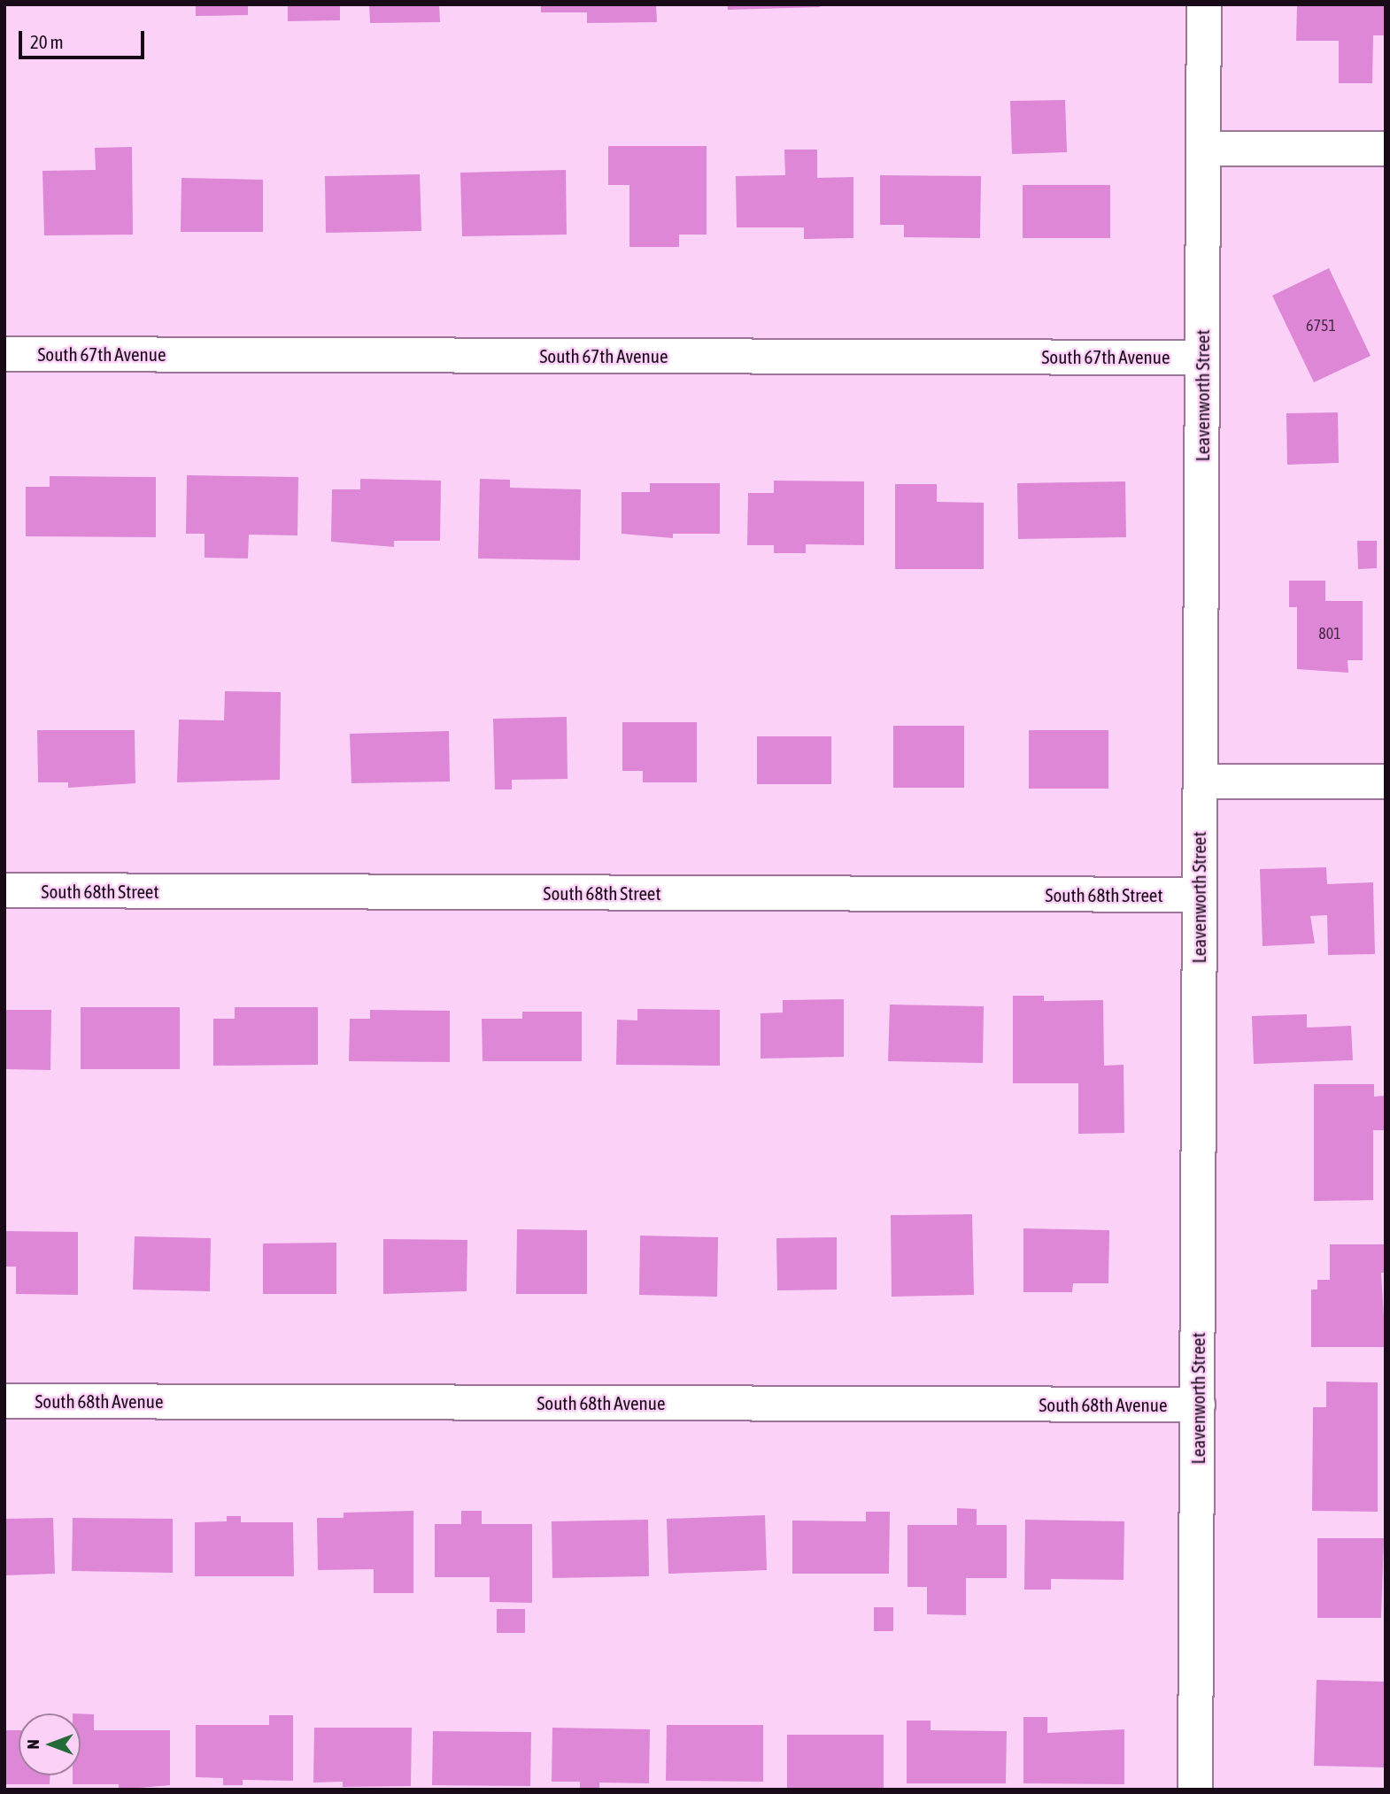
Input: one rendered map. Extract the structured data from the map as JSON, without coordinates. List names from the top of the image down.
{
  "streets": {
    "street": [
      "South 67th Avenue",
      "Leavenworth Street",
      "South 68th Street",
      "South 68th Avenue"
    ]
  },
  "crossings": [
    ["South 67th Avenue", "Leavenworth Street"],
    ["Leavenworth Street", "South 68th Street"],
    ["Leavenworth Street", "South 68th Avenue"]
  ],
  "house_numbers": ["6751", "801"],
  "scale_bar": "20 m",
  "north": "left"
}
